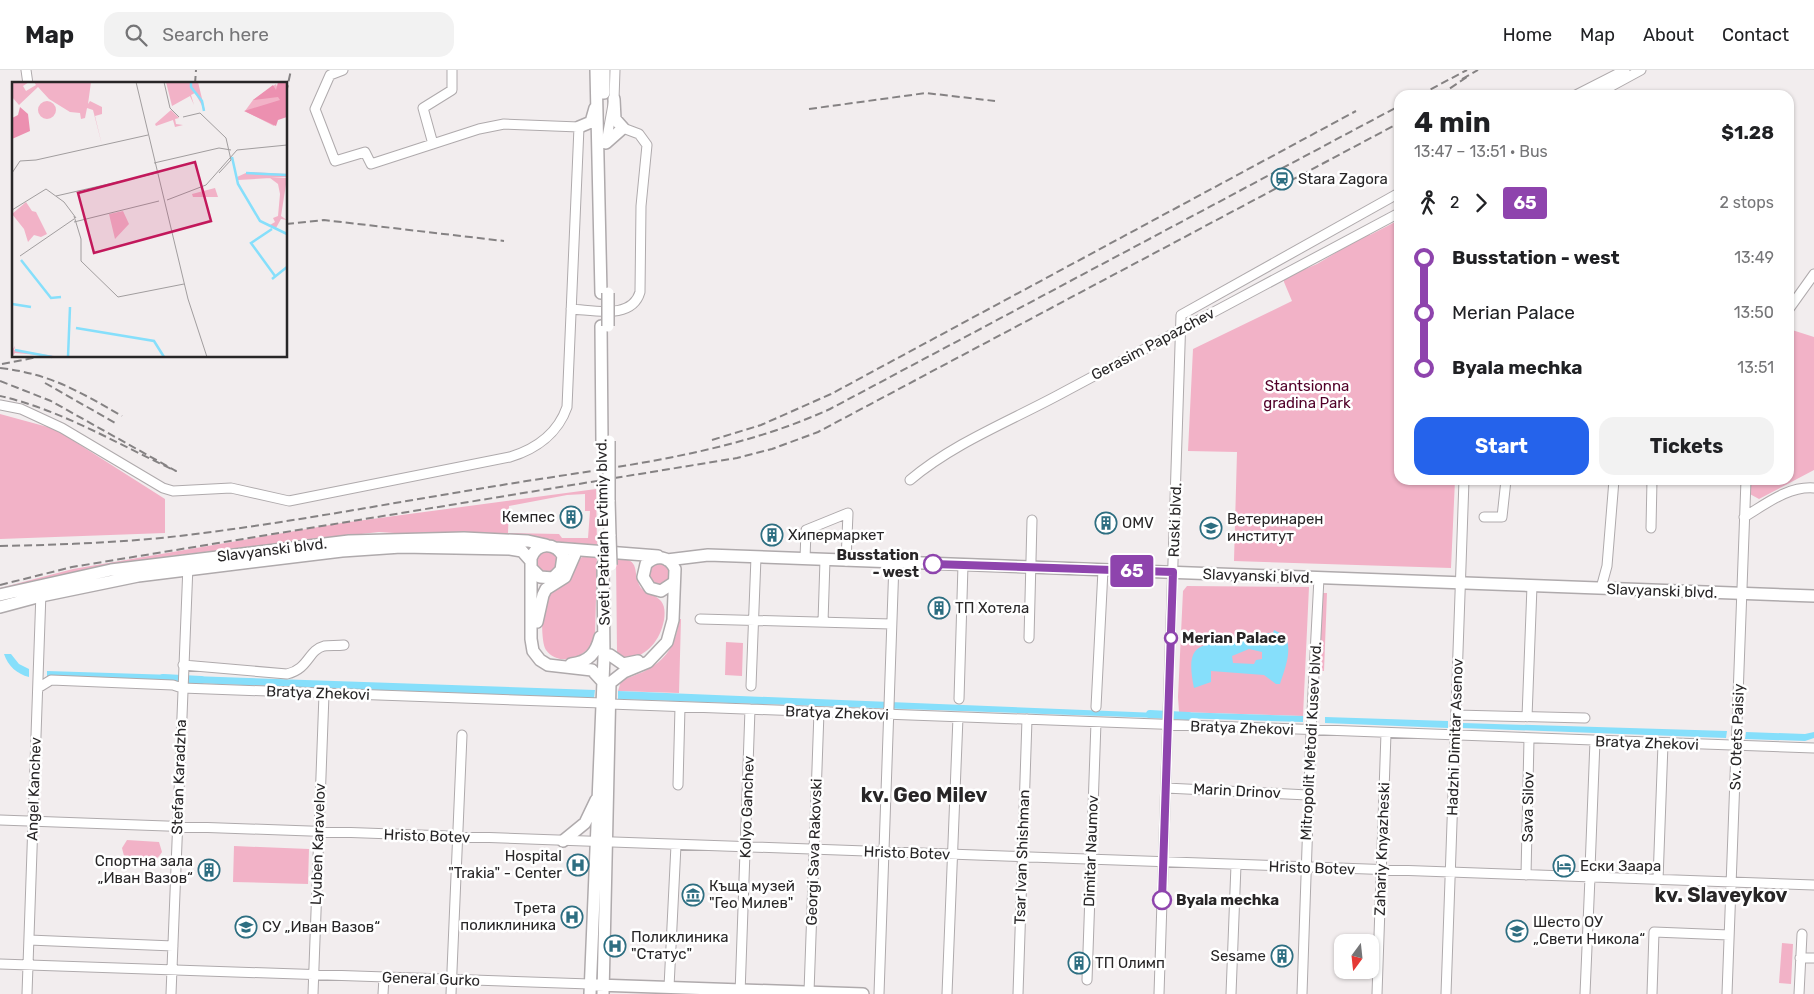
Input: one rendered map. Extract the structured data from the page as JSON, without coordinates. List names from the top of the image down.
{
  "streets": {
    "main road": ["Sveti Patriarh Evtimiy blvd.", "Slavyanski blvd.", "General Gurko"],
    "street": [
      "Gerasim Papazchev",
      "Ruski blvd.",
      "Bratya Zhekovi",
      "Hadzhi Dimitar Asenov",
      "Sv. Otets Paisiy",
      "Mitropolit Metodi Kusev blvd.",
      "Stefan Karadzha",
      "Angel Kanchev",
      "Marin Drinov",
      "Kolyo Ganchev",
      "Sava Silov",
      "Hristo Botev",
      "Lyuben Karavelov",
      "Zahariy Knyazheski",
      "Dimitar Naumov",
      "Georgi Sava Rakovski",
      "Tsar Ivan Shishman"
    ]
  },
  "crossings": [
    ["Gerasim Papazchev", "Ruski blvd."],
    ["Ruski blvd.", "Slavyanski blvd."],
    ["Ruski blvd.", "Bratya Zhekovi"],
    ["Ruski blvd.", "Marin Drinov"],
    ["Ruski blvd.", "Hristo Botev"],
    ["Sveti Patriarh Evtimiy blvd.", "Bratya Zhekovi"],
    ["Sveti Patriarh Evtimiy blvd.", "Hristo Botev"],
    ["Sveti Patriarh Evtimiy blvd.", "General Gurko"],
    ["Slavyanski blvd.", "Hadzhi Dimitar Asenov"],
    ["Slavyanski blvd.", "Sv. Otets Paisiy"],
    ["Slavyanski blvd.", "Mitropolit Metodi Kusev blvd."],
    ["Slavyanski blvd.", "Stefan Karadzha"],
    ["Slavyanski blvd.", "Angel Kanchev"],
    ["Bratya Zhekovi", "Hadzhi Dimitar Asenov"],
    ["Bratya Zhekovi", "Sv. Otets Paisiy"],
    ["Bratya Zhekovi", "Mitropolit Metodi Kusev blvd."],
    ["Bratya Zhekovi", "Stefan Karadzha"],
    ["Bratya Zhekovi", "Angel Kanchev"],
    ["Bratya Zhekovi", "Kolyo Ganchev"],
    ["Bratya Zhekovi", "Sava Silov"],
    ["Bratya Zhekovi", "Lyuben Karavelov"],
    ["Bratya Zhekovi", "Zahariy Knyazheski"],
    ["Bratya Zhekovi", "Dimitar Naumov"],
    ["Bratya Zhekovi", "Georgi Sava Rakovski"],
    ["Bratya Zhekovi", "Tsar Ivan Shishman"],
    ["Hadzhi Dimitar Asenov", "Hristo Botev"],
    ["Sv. Otets Paisiy", "Hristo Botev"],
    ["Mitropolit Metodi Kusev blvd.", "Marin Drinov"],
    ["Mitropolit Metodi Kusev blvd.", "Hristo Botev"],
    ["Stefan Karadzha", "Hristo Botev"],
    ["Stefan Karadzha", "General Gurko"],
    ["Angel Kanchev", "Hristo Botev"],
    ["Angel Kanchev", "General Gurko"],
    ["Kolyo Ganchev", "Hristo Botev"],
    ["Kolyo Ganchev", "General Gurko"],
    ["Sava Silov", "Hristo Botev"],
    ["Hristo Botev", "Lyuben Karavelov"],
    ["Hristo Botev", "Zahariy Knyazheski"],
    ["Hristo Botev", "Dimitar Naumov"],
    ["Hristo Botev", "Georgi Sava Rakovski"],
    ["Hristo Botev", "Tsar Ivan Shishman"],
    ["Lyuben Karavelov", "General Gurko"],
    ["Georgi Sava Rakovski", "General Gurko"]
  ],
  "districts": ["kv. Geo Milev", "kv. Slaveykov"],
  "parks": ["Stantsionna gradina Park"],
  "places": {
    "station": ["Stara Zagora"],
    "building": [
      "Кемпес",
      "OMV",
      "Хипермаркет",
      "ТП Хотела",
      "Спортна зала „Иван Вазов“",
      "Sesame",
      "ТП Олимп"
    ],
    "school or university": ["Ветеринарен институт", "СУ „Иван Вазов“", "Шесто ОУ „Свети Никола“"],
    "other": ["Busstation - west", "Merian Palace", "Byala mechka"],
    "hospital": ["Hospital \"Trakia\" - Center", "Трета поликлиника", "Поликлиника \"Статус\""],
    "hotel": ["Ески Заара"],
    "museum": ["Къща музей \"Гео Милев\""]
  },
  "lines": ["bus line 65"],
  "north": "bottom",
  "page": {
    "header": "Map",
    "search": "Search here",
    "nav": [
      "Home",
      "Map",
      "About",
      "Contact"
    ],
    "on_map": "65",
    "heading": ["4 min", "13:47 – 13:51 · Bus", "$1.28"],
    "legs": ["2", "65", "2 stops"],
    "list": [
      {
        "name": "Busstation - west",
        "value": "13:49"
      },
      {
        "name": "Merian Palace",
        "value": "13:50"
      },
      {
        "name": "Byala mechka",
        "value": "13:51"
      }
    ],
    "buttons": ["Start", "Tickets"]
  }
}
